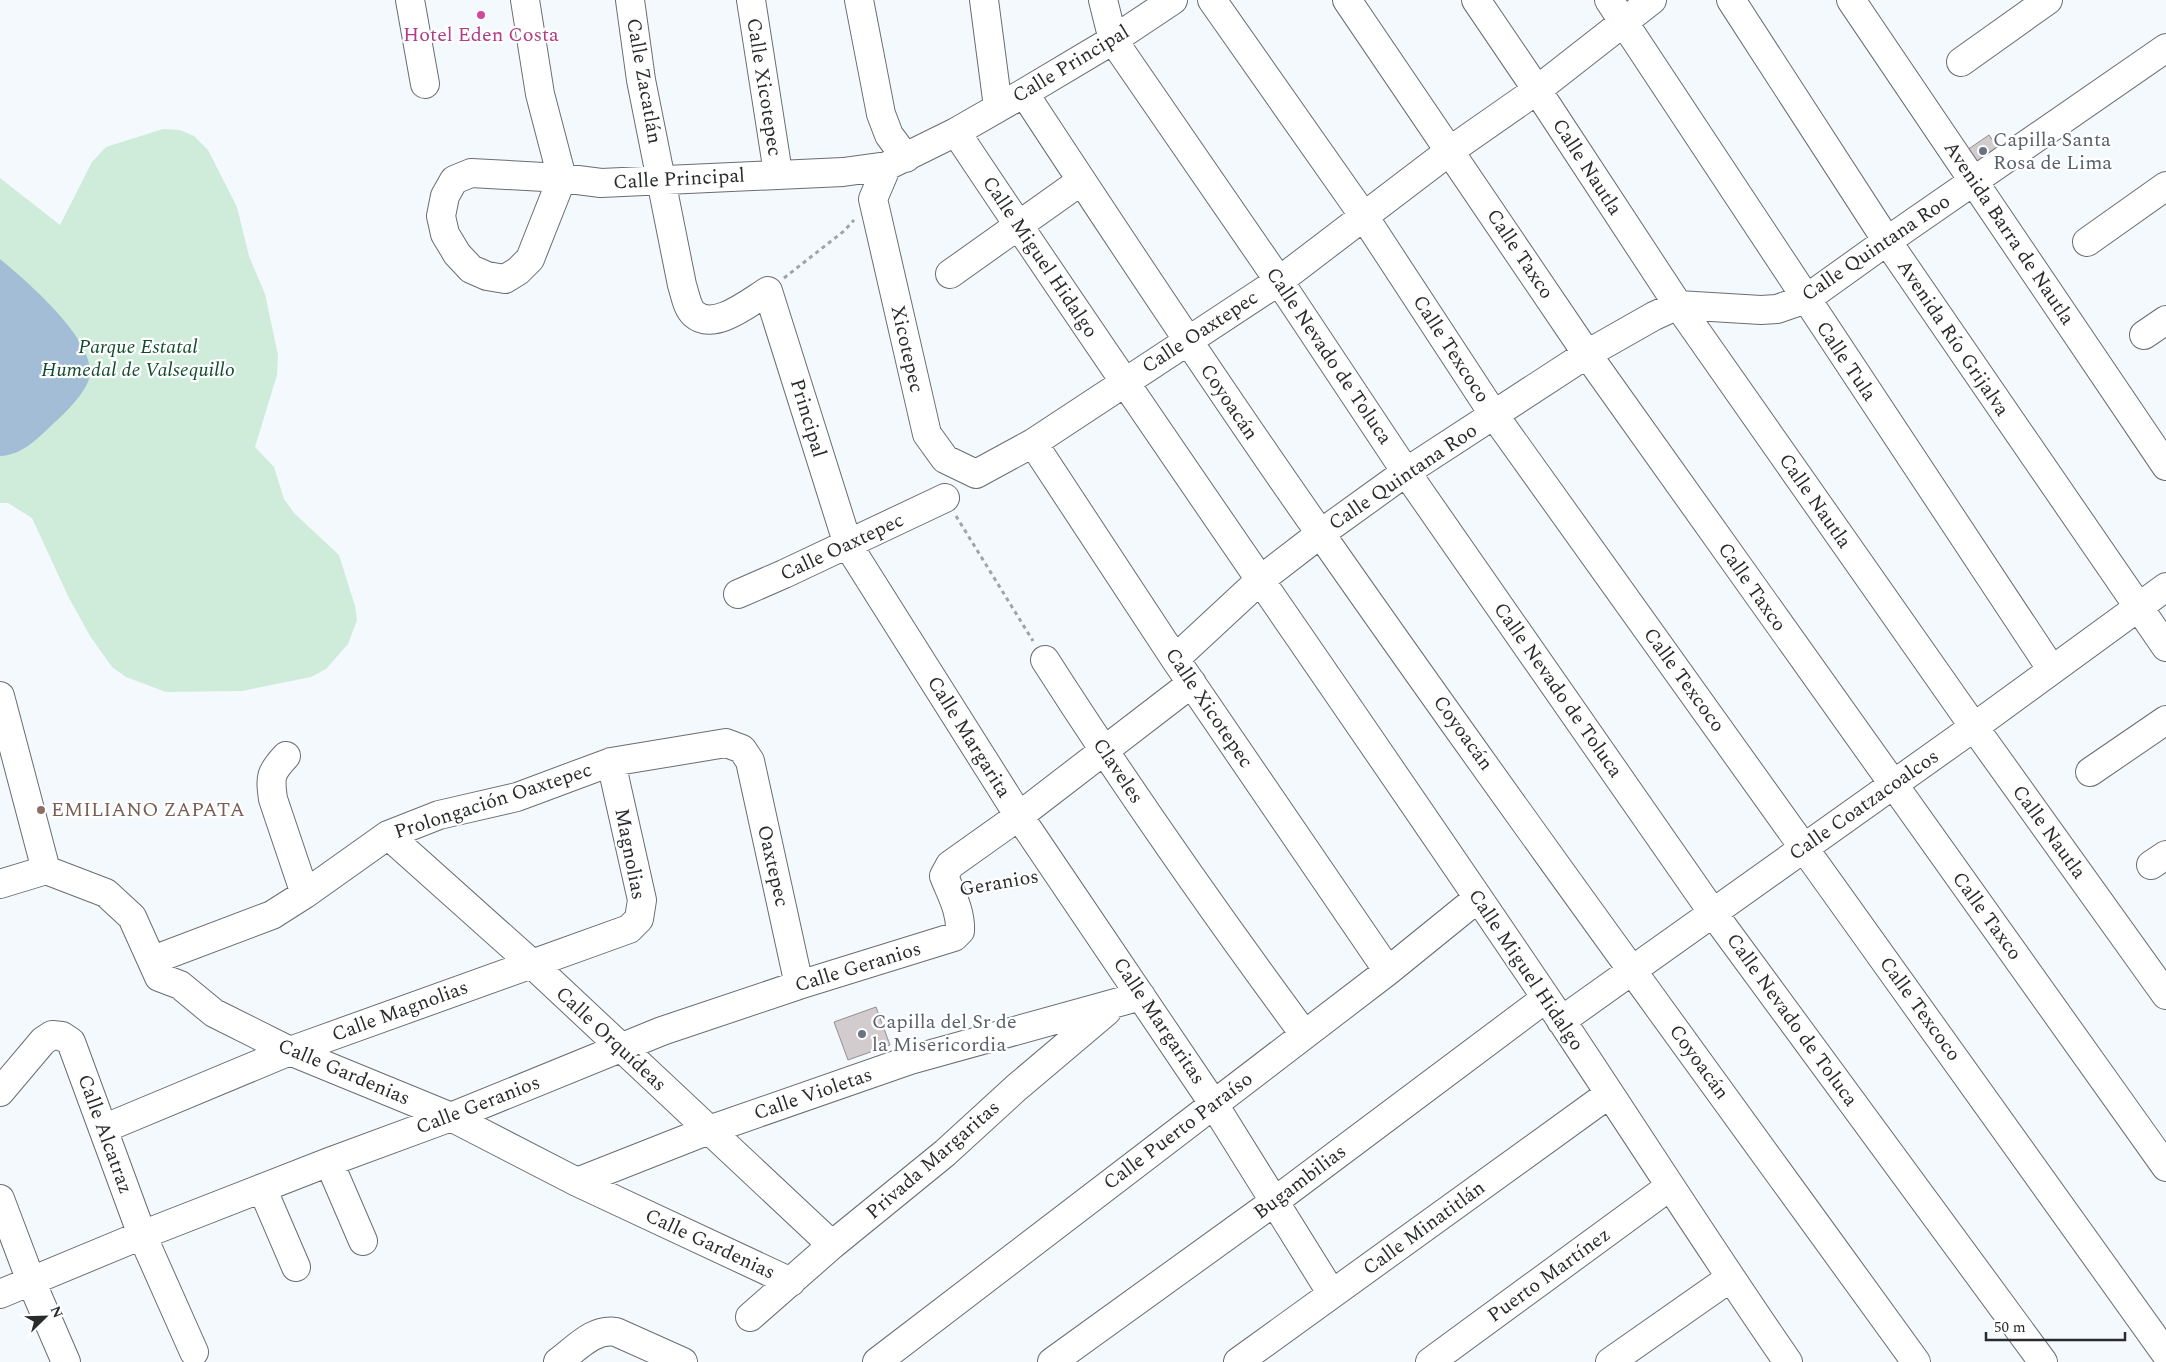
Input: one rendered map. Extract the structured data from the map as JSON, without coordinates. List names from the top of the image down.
{
  "streets": {
    "street": [
      "Calle Principal",
      "Calle Zacatlán",
      "Calle Xicotepec",
      "Calle Nautla",
      "Avenida Barra de Nautla",
      "Calle Quintana Roo",
      "Calle Taxco",
      "Calle Miguel Hidalgo",
      "Calle Oaxtepec",
      "Avenida Río Grijalva",
      "Xicotepec",
      "Calle Texcoco",
      "Calle Nevado de Toluca",
      "Calle Tula",
      "Coyoacán",
      "Principal",
      "Calle Margarita",
      "Claveles",
      "Prolongación Oaxtepec",
      "Calle Coatzacoalcos",
      "Magnolias",
      "Oaxtepec",
      "Geranios",
      "Calle Geranios",
      "Calle Magnolias",
      "Calle Margaritas",
      "Calle Orquídeas",
      "Calle Gardenias",
      "Calle Violetas",
      "Calle Puerto Paraíso",
      "Calle Alcatraz",
      "Privada Margaritas",
      "Bugambilias",
      "Calle Minatitlán",
      "Puerto Martínez"
    ]
  },
  "crossings": [
    ["Calle Principal", "Calle Zacatlán"],
    ["Calle Principal", "Calle Xicotepec"],
    ["Calle Principal", "Calle Miguel Hidalgo"],
    ["Calle Principal", "Calle Nevado de Toluca"],
    ["Calle Principal", "Coyoacán"],
    ["Calle Zacatlán", "Principal"],
    ["Calle Xicotepec", "Calle Quintana Roo"],
    ["Calle Xicotepec", "Calle Oaxtepec"],
    ["Calle Xicotepec", "Calle Puerto Paraíso"],
    ["Calle Nautla", "Calle Quintana Roo"],
    ["Calle Nautla", "Calle Oaxtepec"],
    ["Calle Nautla", "Calle Coatzacoalcos"],
    ["Avenida Barra de Nautla", "Calle Quintana Roo"],
    ["Calle Quintana Roo", "Calle Taxco"],
    ["Calle Quintana Roo", "Calle Miguel Hidalgo"],
    ["Calle Quintana Roo", "Avenida Río Grijalva"],
    ["Calle Quintana Roo", "Calle Texcoco"],
    ["Calle Quintana Roo", "Calle Nevado de Toluca"],
    ["Calle Quintana Roo", "Calle Tula"],
    ["Calle Quintana Roo", "Coyoacán"],
    ["Calle Taxco", "Calle Oaxtepec"],
    ["Calle Taxco", "Calle Coatzacoalcos"],
    ["Calle Miguel Hidalgo", "Calle Oaxtepec"],
    ["Calle Miguel Hidalgo", "Calle Coatzacoalcos"],
    ["Calle Miguel Hidalgo", "Calle Puerto Paraíso"],
    ["Calle Miguel Hidalgo", "Bugambilias"],
    ["Calle Miguel Hidalgo", "Calle Minatitlán"],
    ["Calle Miguel Hidalgo", "Puerto Martínez"],
    ["Calle Oaxtepec", "Xicotepec"],
    ["Calle Oaxtepec", "Calle Texcoco"],
    ["Calle Oaxtepec", "Calle Nevado de Toluca"],
    ["Calle Oaxtepec", "Calle Tula"],
    ["Calle Oaxtepec", "Coyoacán"],
    ["Calle Oaxtepec", "Principal"],
    ["Calle Oaxtepec", "Calle Margarita"],
    ["Avenida Río Grijalva", "Calle Coatzacoalcos"],
    ["Calle Texcoco", "Calle Coatzacoalcos"],
    ["Calle Nevado de Toluca", "Calle Coatzacoalcos"],
    ["Calle Tula", "Calle Coatzacoalcos"],
    ["Coyoacán", "Calle Coatzacoalcos"],
    ["Principal", "Calle Margarita"],
    ["Calle Margarita", "Geranios"],
    ["Calle Margarita", "Calle Margaritas"],
    ["Claveles", "Calle Puerto Paraíso"],
    ["Prolongación Oaxtepec", "Magnolias"],
    ["Prolongación Oaxtepec", "Oaxtepec"],
    ["Prolongación Oaxtepec", "Calle Orquídeas"],
    ["Prolongación Oaxtepec", "Calle Gardenias"],
    ["Magnolias", "Calle Magnolias"],
    ["Magnolias", "Calle Orquídeas"],
    ["Oaxtepec", "Calle Geranios"],
    ["Geranios", "Calle Geranios"],
    ["Calle Geranios", "Calle Orquídeas"],
    ["Calle Geranios", "Calle Gardenias"],
    ["Calle Geranios", "Calle Alcatraz"],
    ["Calle Magnolias", "Calle Orquídeas"],
    ["Calle Magnolias", "Calle Gardenias"],
    ["Calle Magnolias", "Calle Alcatraz"],
    ["Calle Margaritas", "Calle Violetas"],
    ["Calle Margaritas", "Calle Puerto Paraíso"],
    ["Calle Margaritas", "Privada Margaritas"],
    ["Calle Margaritas", "Bugambilias"],
    ["Calle Margaritas", "Calle Minatitlán"],
    ["Calle Orquídeas", "Calle Violetas"],
    ["Calle Orquídeas", "Privada Margaritas"],
    ["Calle Gardenias", "Calle Violetas"],
    ["Calle Gardenias", "Privada Margaritas"],
    ["Calle Violetas", "Privada Margaritas"]
  ],
  "parks": ["Parque Estatal Humedal de Valsequillo"],
  "places": [
    "Hotel Eden Costa",
    "Capilla Santa Rosa de Lima",
    "EMILIANO ZAPATA",
    "Capilla del Sr de la Misericordia"
  ],
  "scale_bar": "50 m",
  "north": "top right"
}
